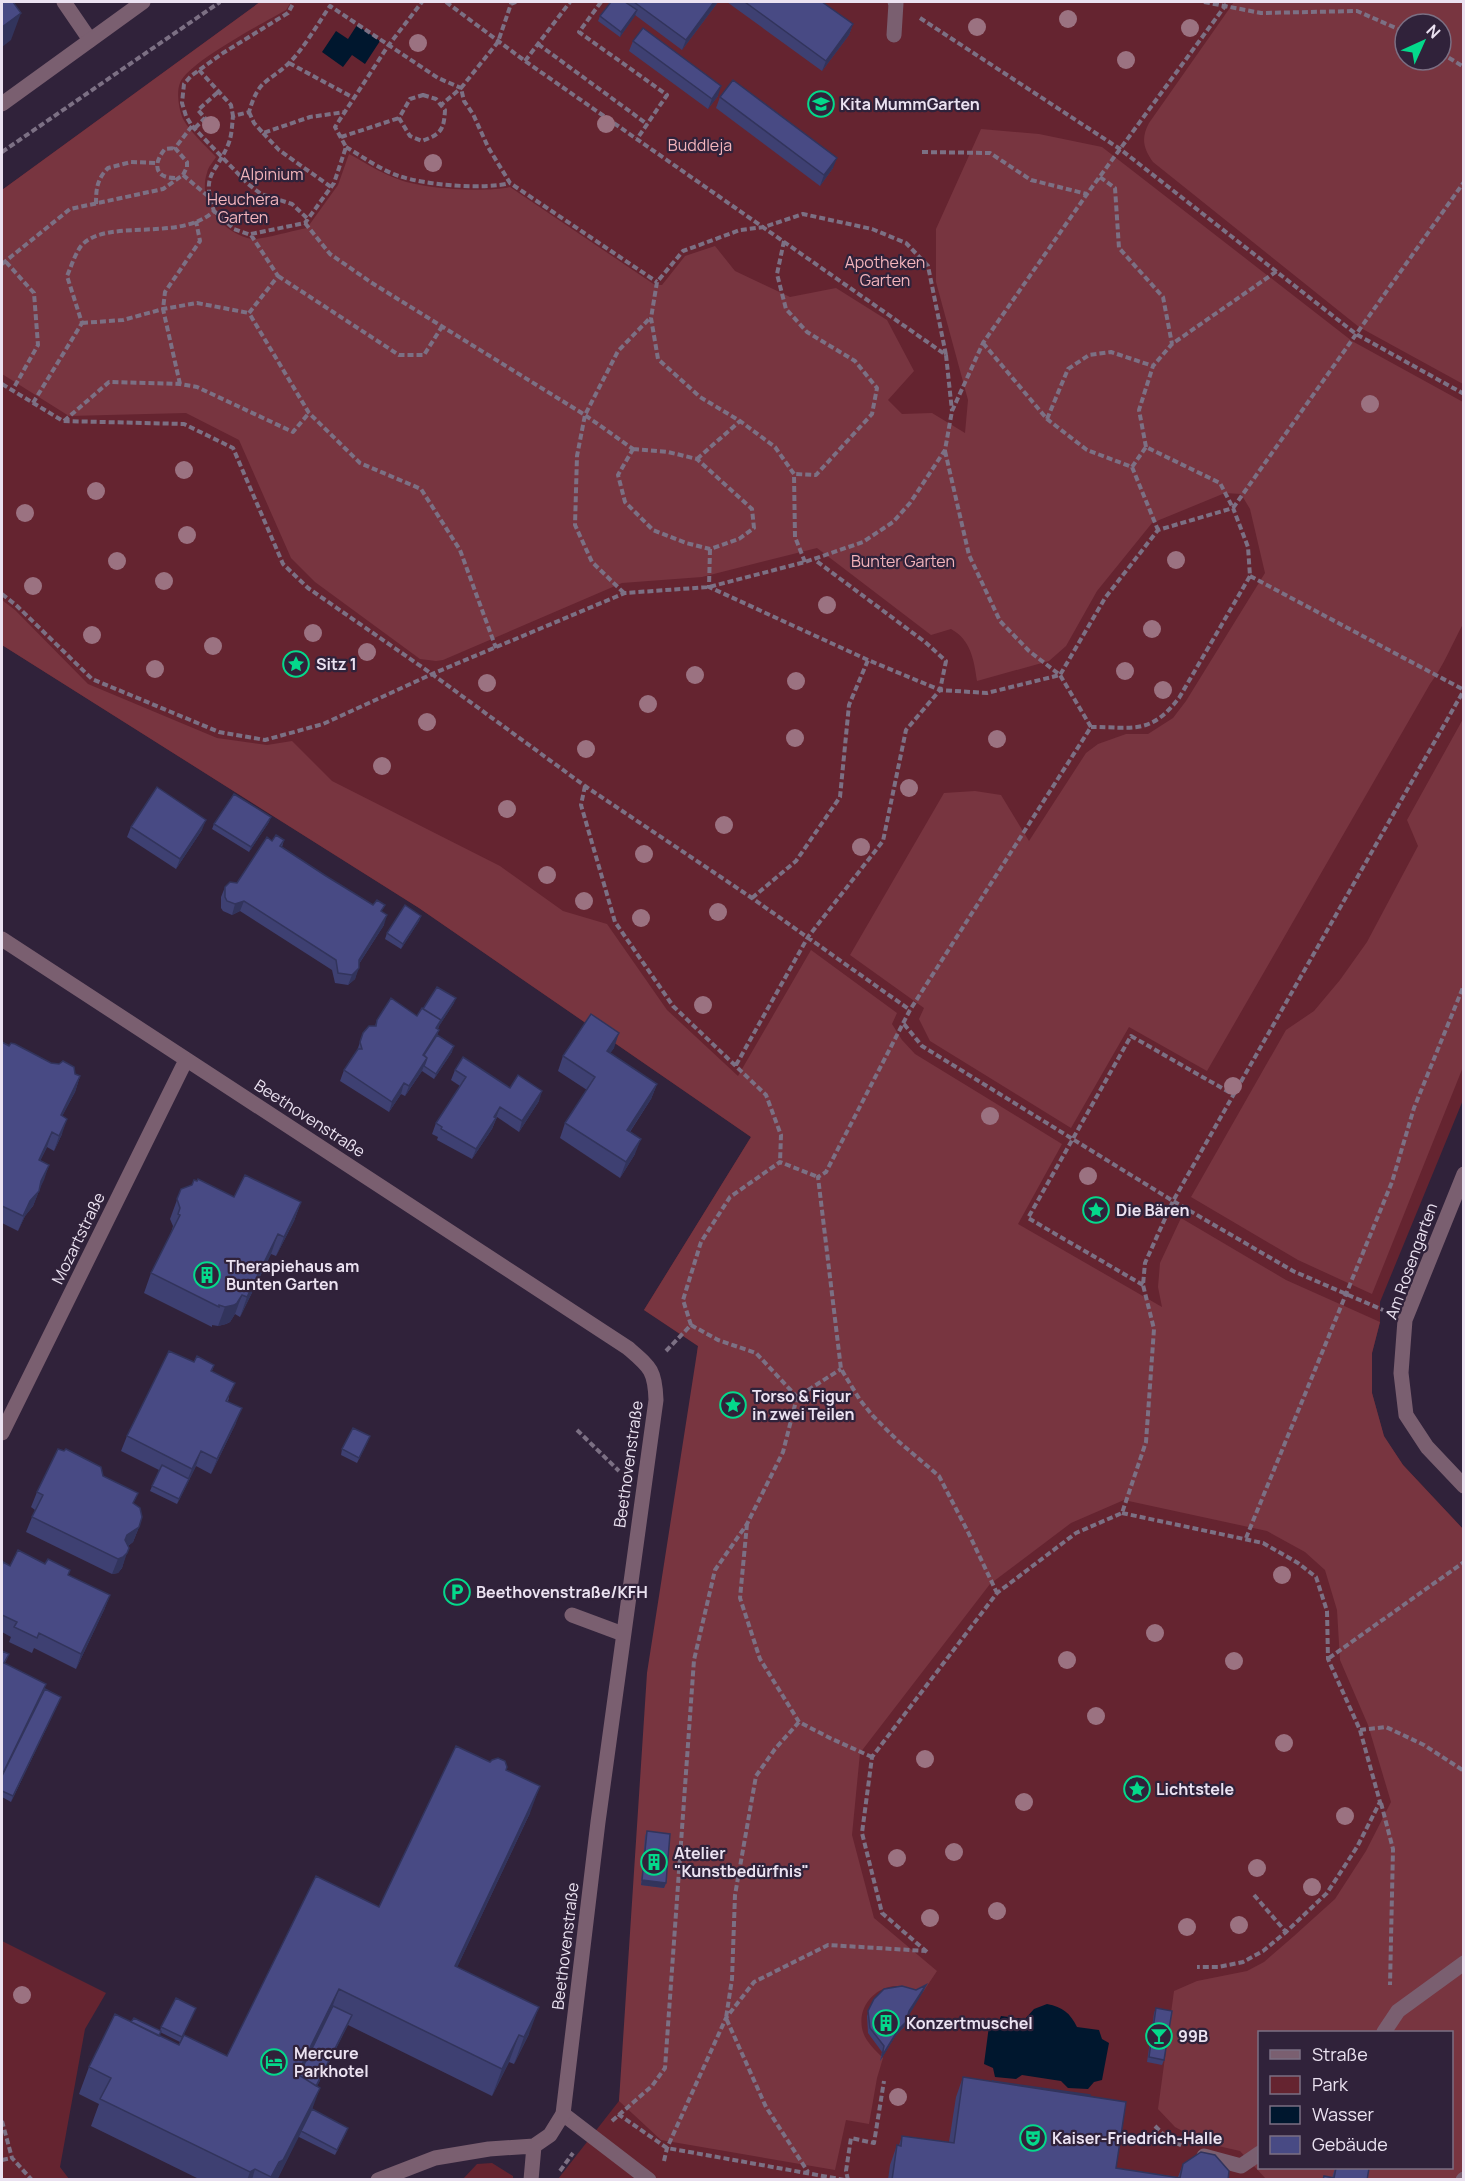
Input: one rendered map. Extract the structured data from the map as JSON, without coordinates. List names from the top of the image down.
{
  "streets": {
    "street": ["Beethovenstraße", "Mozartstraße", "Am Rosengarten"]
  },
  "crossings": [
    ["Beethovenstraße", "Mozartstraße"]
  ],
  "parks": [
    "Buddleja",
    "Alpinium",
    "Heuchera Garten",
    "Apotheken Garten",
    "Bunter Garten"
  ],
  "places": {
    "school or university": ["Kita MummGarten"],
    "place": [
      "Sitz 1",
      "Die Bären",
      "Torso & Figur in zwei Teilen",
      "Lichtstele"
    ],
    "building": ["Therapiehaus am Bunten Garten", "Atelier \"Kunstbedürfnis\"", "Konzertmuschel"],
    "parking": ["Beethovenstraße/KFH"],
    "bar": ["99B"],
    "hotel": ["Mercure Parkhotel"],
    "theatre": ["Kaiser-Friedrich-Halle"]
  },
  "legend": [
    "Straße",
    "Park",
    "Wasser",
    "Gebäude"
  ],
  "north": "top right"
}
